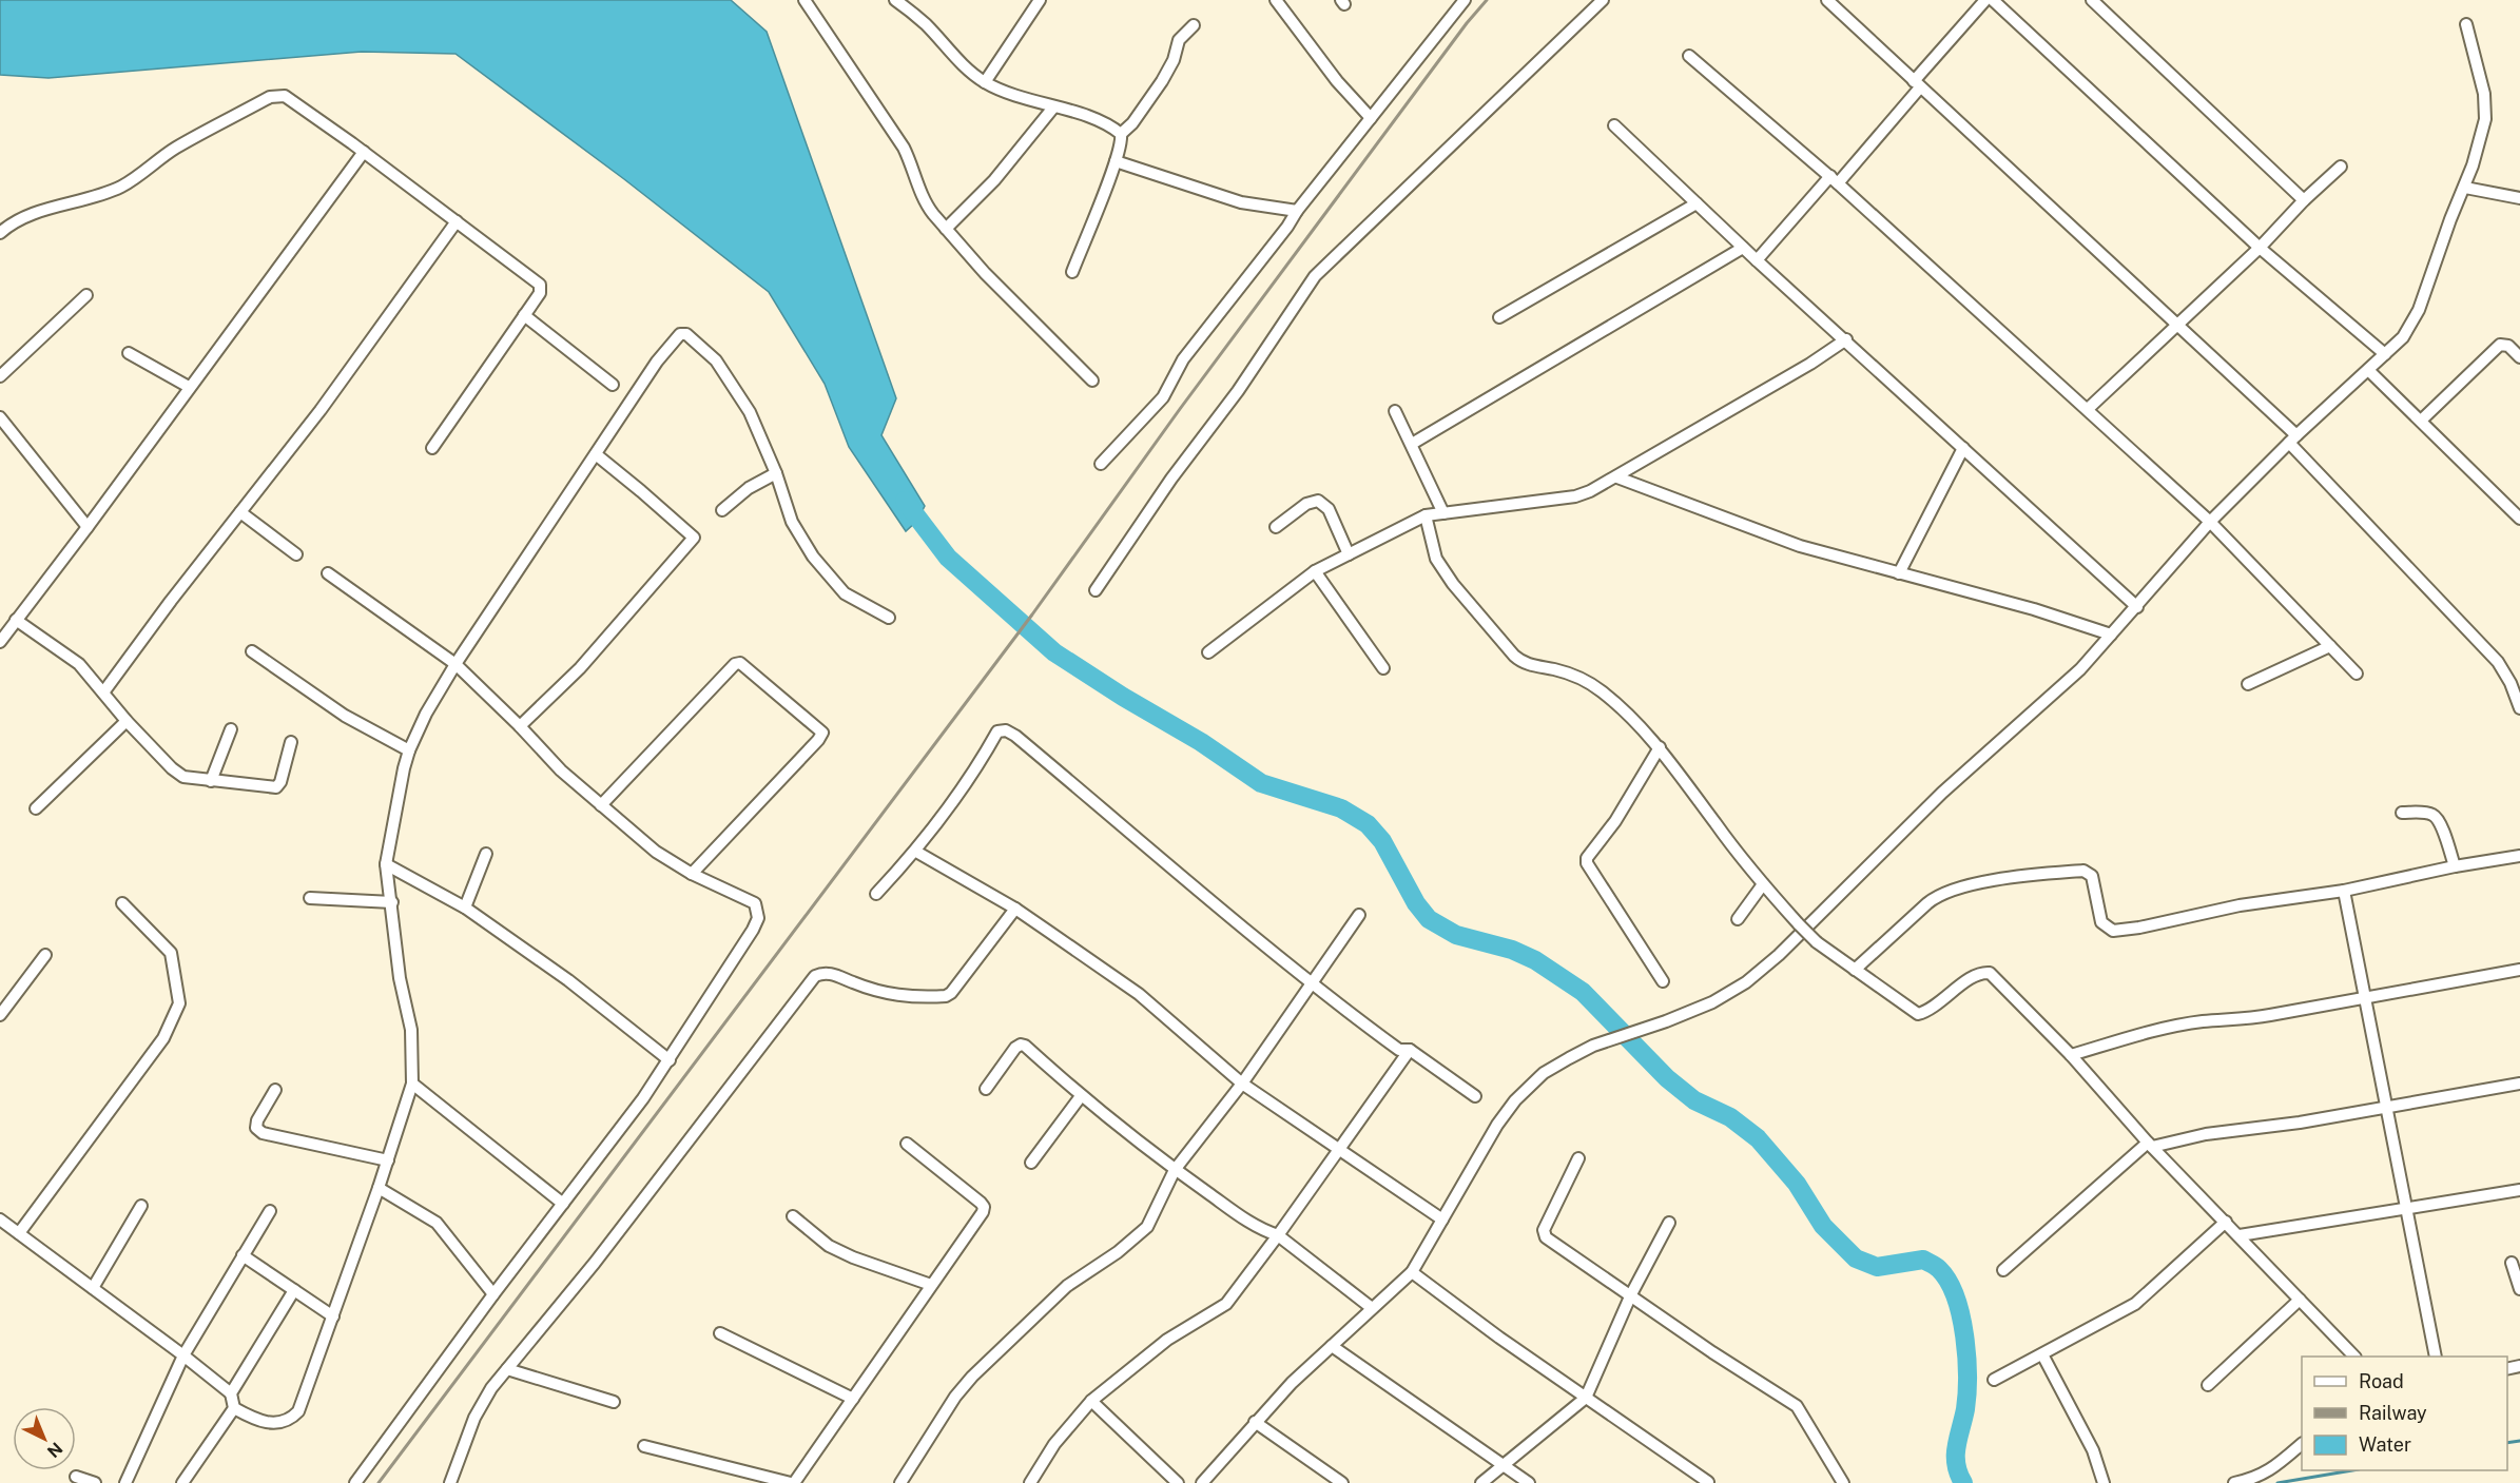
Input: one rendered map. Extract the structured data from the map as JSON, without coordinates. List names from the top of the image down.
{
  "legend": ["Road", "Railway", "Water"],
  "north": "bottom right"
}
